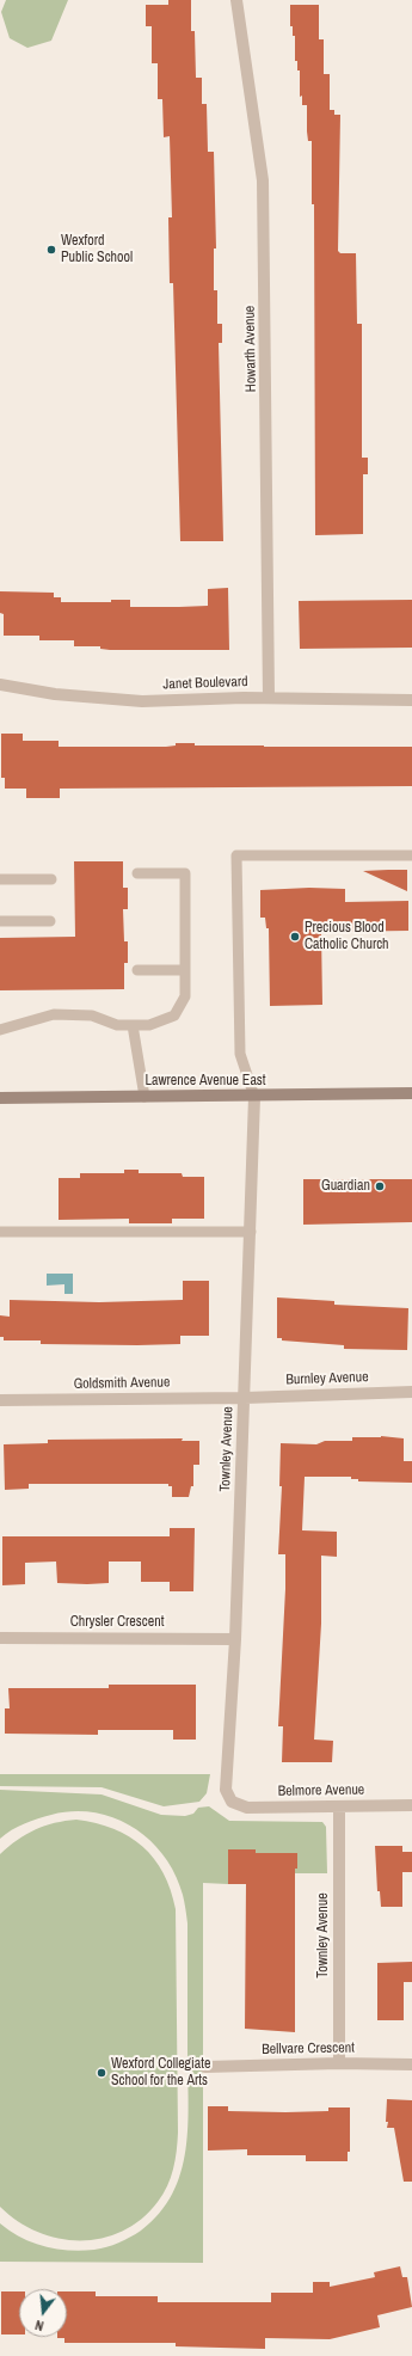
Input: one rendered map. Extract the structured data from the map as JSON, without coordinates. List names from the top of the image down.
{
  "streets": {
    "main road": ["Lawrence Avenue East"],
    "street": [
      "Howarth Avenue",
      "Janet Boulevard",
      "Burnley Avenue",
      "Goldsmith Avenue",
      "Townley Avenue",
      "Chrysler Crescent",
      "Belmore Avenue",
      "Bellvare Crescent"
    ]
  },
  "crossings": [
    ["Howarth Avenue", "Janet Boulevard"],
    ["Lawrence Avenue East", "Townley Avenue"],
    ["Burnley Avenue", "Goldsmith Avenue"],
    ["Burnley Avenue", "Townley Avenue"],
    ["Goldsmith Avenue", "Townley Avenue"],
    ["Townley Avenue", "Chrysler Crescent"],
    ["Townley Avenue", "Belmore Avenue"],
    ["Townley Avenue", "Bellvare Crescent"]
  ],
  "places": [
    "Wexford Public School",
    "Precious Blood Catholic Church",
    "Guardian",
    "Wexford Collegiate School for the Arts"
  ],
  "north": "bottom"
}
